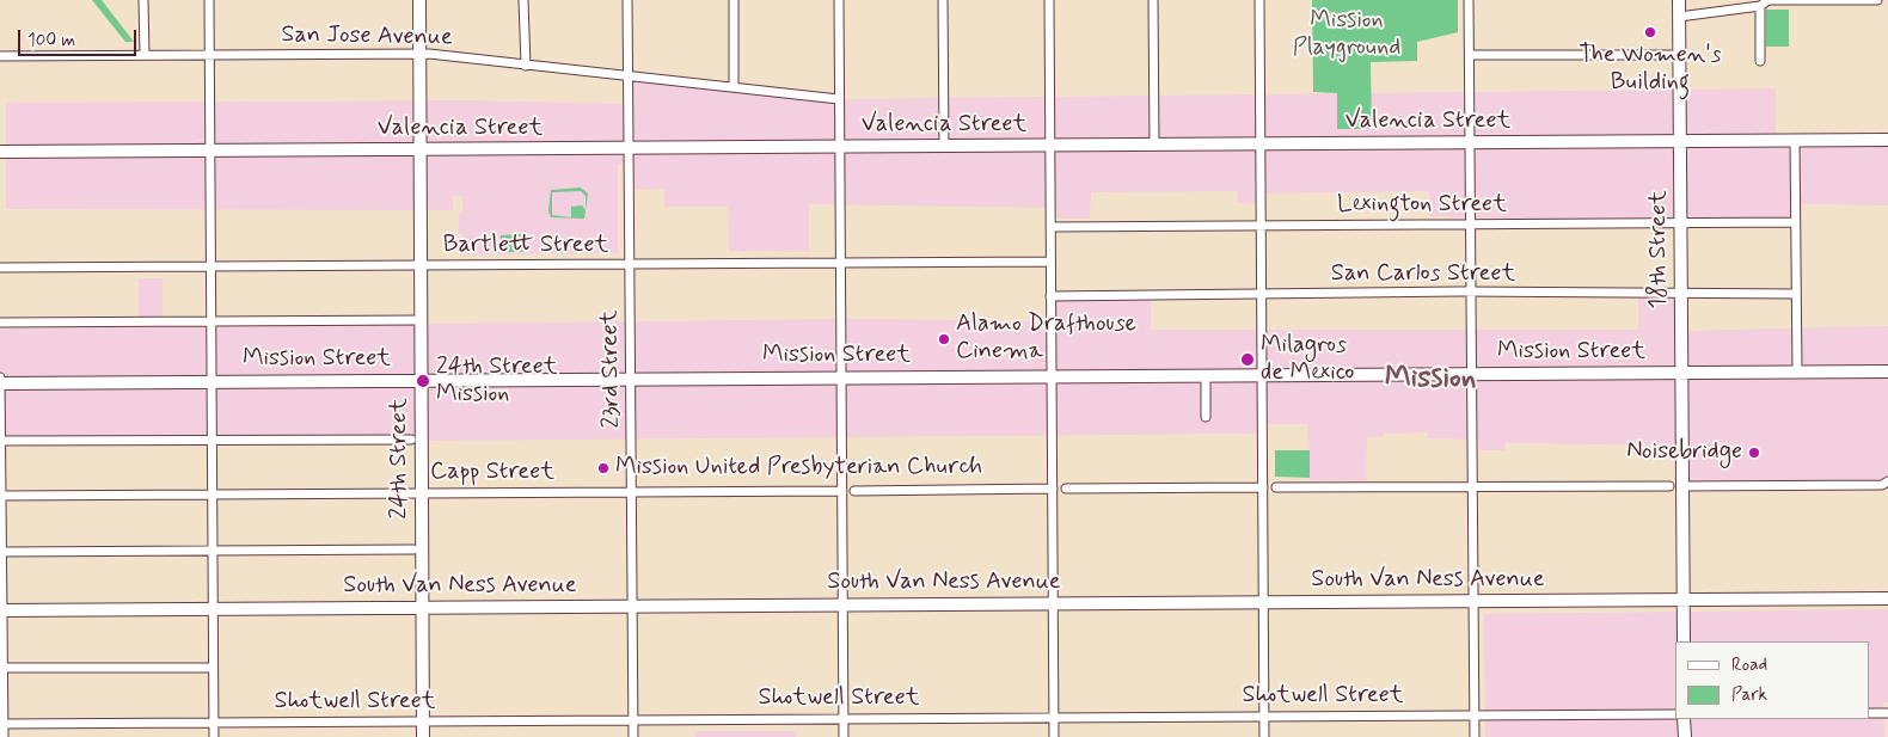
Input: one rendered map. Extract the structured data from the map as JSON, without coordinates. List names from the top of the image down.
{
  "streets": {
    "main road": [
      "Valencia Street",
      "18th Street",
      "Mission Street",
      "24th Street",
      "South Van Ness Avenue"
    ],
    "street": [
      "San Jose Avenue",
      "Lexington Street",
      "Bartlett Street",
      "San Carlos Street",
      "23rd Street",
      "Capp Street",
      "Shotwell Street"
    ]
  },
  "crossings": [
    ["San Jose Avenue", "23rd Street"],
    ["San Jose Avenue", "24th Street"],
    ["Valencia Street", "18th Street"],
    ["Valencia Street", "23rd Street"],
    ["Valencia Street", "24th Street"],
    ["Lexington Street", "18th Street"],
    ["Bartlett Street", "23rd Street"],
    ["Bartlett Street", "24th Street"],
    ["18th Street", "San Carlos Street"],
    ["18th Street", "Mission Street"],
    ["18th Street", "South Van Ness Avenue"],
    ["Mission Street", "23rd Street"],
    ["Mission Street", "24th Street"],
    ["23rd Street", "Capp Street"],
    ["23rd Street", "South Van Ness Avenue"],
    ["23rd Street", "Shotwell Street"],
    ["24th Street", "Capp Street"],
    ["24th Street", "South Van Ness Avenue"],
    ["24th Street", "Shotwell Street"]
  ],
  "districts": ["Mission"],
  "parks": ["Mission Playground"],
  "places": [
    "The Women's Building",
    "Alamo Drafthouse Cinema",
    "Milagros de Mexico",
    "24th Street Mission",
    "Noisebridge",
    "Mission United Presbyterian Church"
  ],
  "legend": ["Road", "Park"],
  "scale_bar": "100 m"
}
